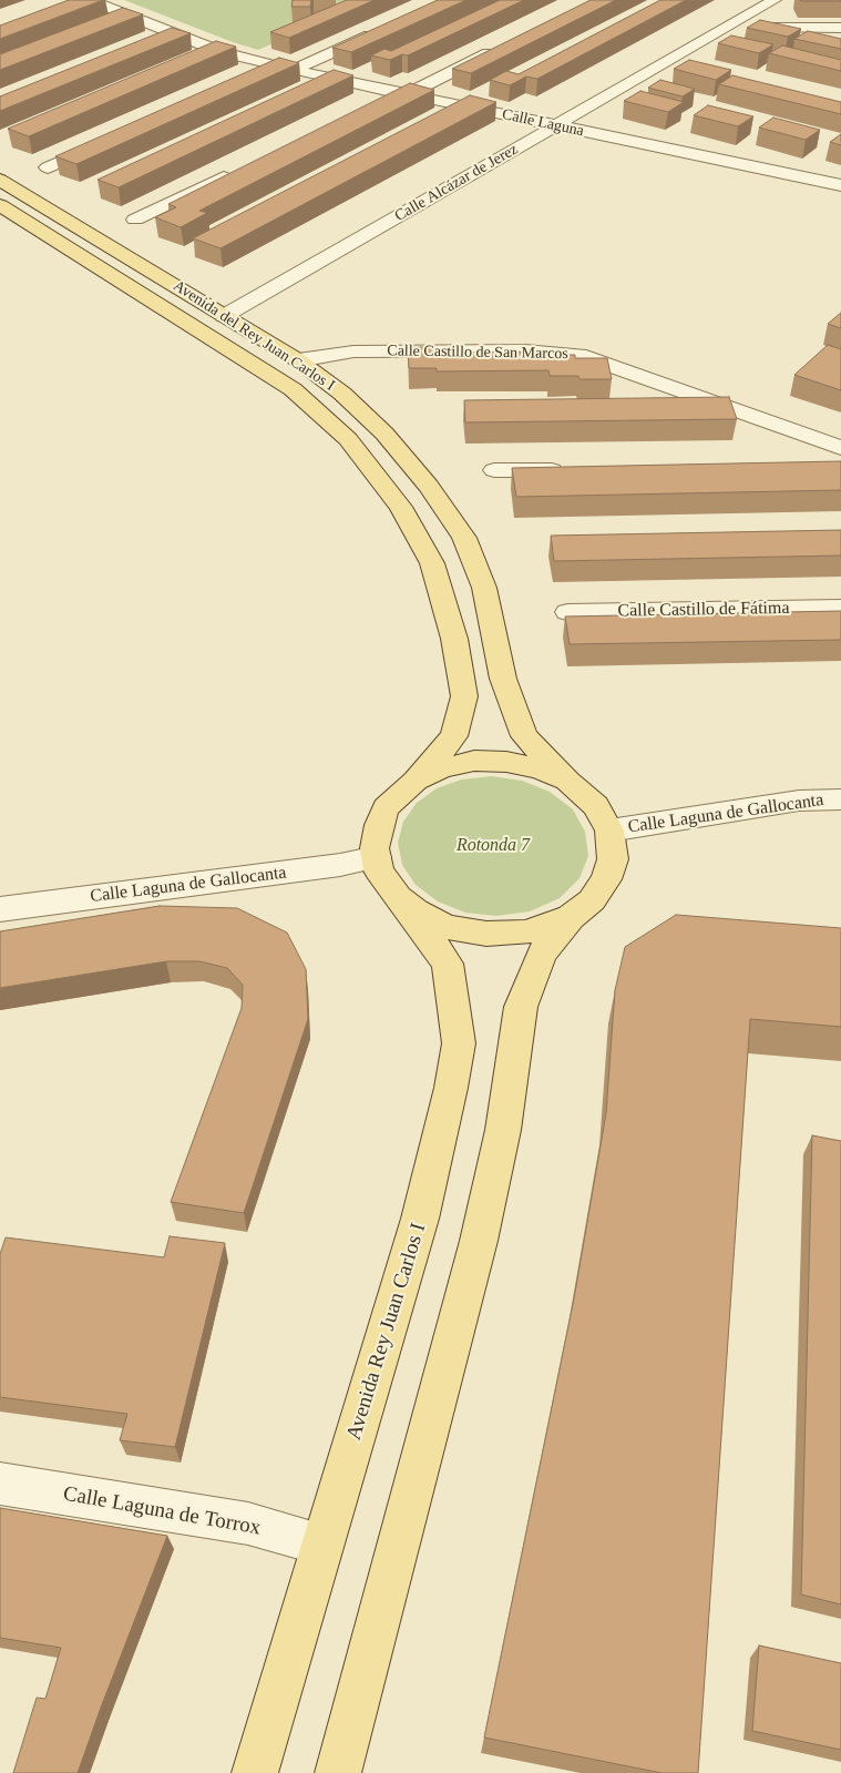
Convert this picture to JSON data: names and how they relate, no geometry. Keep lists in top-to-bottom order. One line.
{"streets":{"main road":["Avenida del Rey Juan Carlos I","Avenida Rey Juan Carlos I"],"street":["Calle Laguna","Calle Alcázar de Jerez","Calle Castillo de San Marcos","Calle Castillo de Fátima","Calle Laguna de Gallocanta","Calle Laguna de Torrox"]},"crossings":[["Calle Laguna","Calle Alcázar de Jerez"],["Calle Alcázar de Jerez","Avenida del Rey Juan Carlos I"],["Avenida del Rey Juan Carlos I","Calle Castillo de San Marcos"],["Avenida Rey Juan Carlos I","Calle Laguna de Torrox"]],"parks":["Rotonda 7"]}
